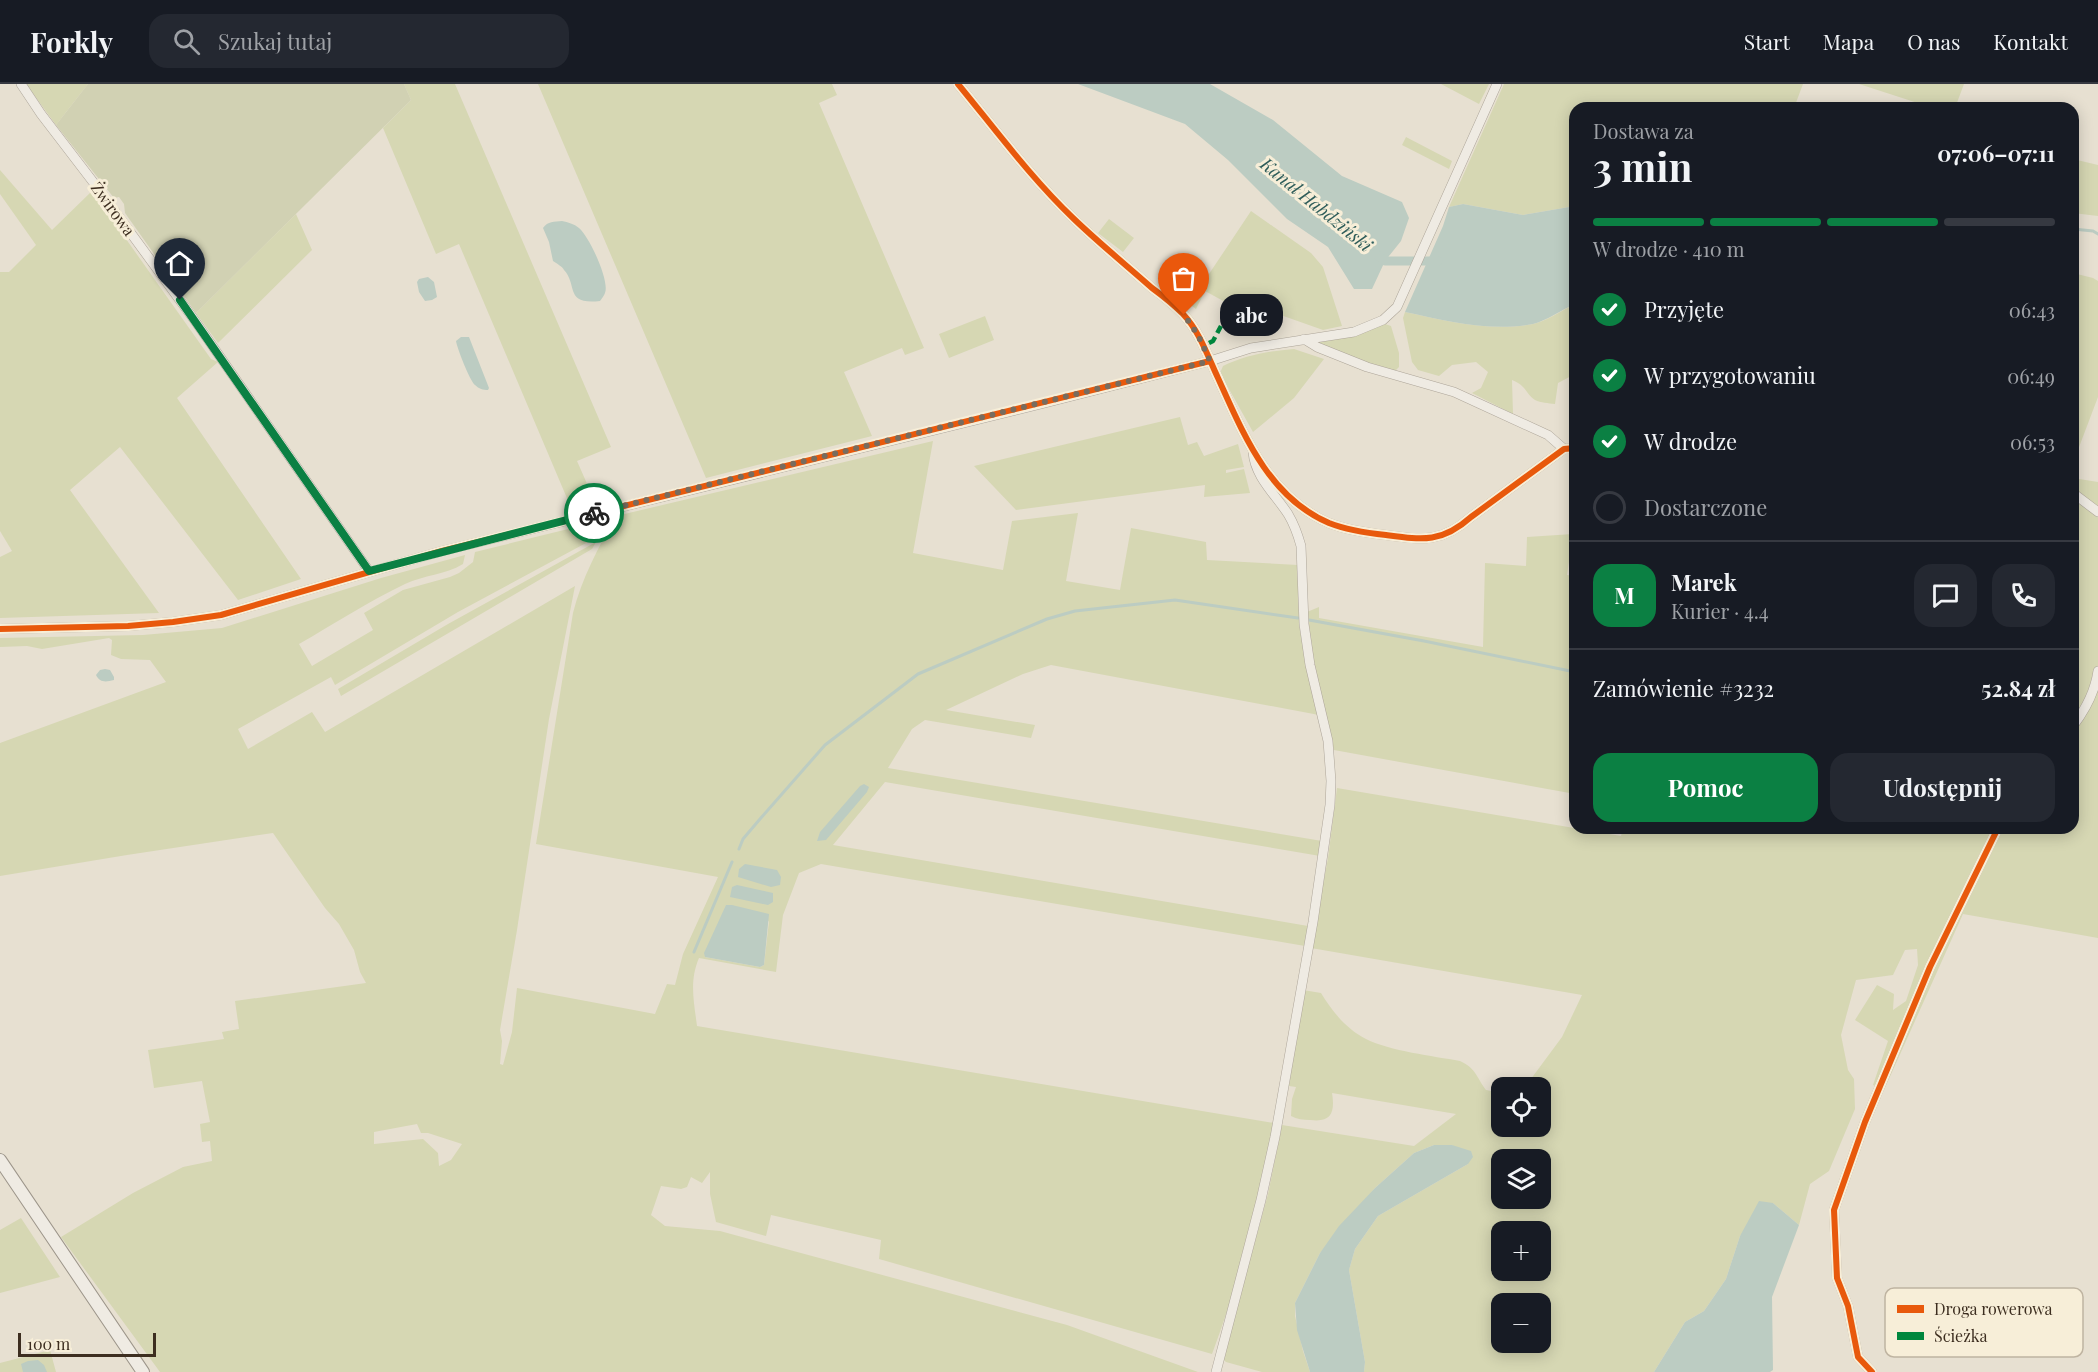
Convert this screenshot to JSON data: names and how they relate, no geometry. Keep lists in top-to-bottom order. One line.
{"streets":{"street":["Żwirowa"]},"water":["Kanał Habdziński"],"places":["abc"],"legend":["Droga rowerowa","Ścieżka"],"scale_bar":"100 m","page":{"header":"Forkly","search":"Szukaj tutaj","nav":["Start","Mapa","O nas","Kontakt"],"heading":["3 min","Dostawa za","07:06–07:11"],"panel":["Marek","Kurier · 4.4","Zamówienie #3232","52.84 zł"],"bar":"W drodze · 410 m","list":[["Przyjęte","06:43"],["W przygotowaniu","06:49"],["W drodze","06:53"],"Dostarczone"],"bubble":"abc","round":"M","buttons":["Pomoc","Udostępnij"],"map_buttons":["+","−"],"scale":"100 m"}}
